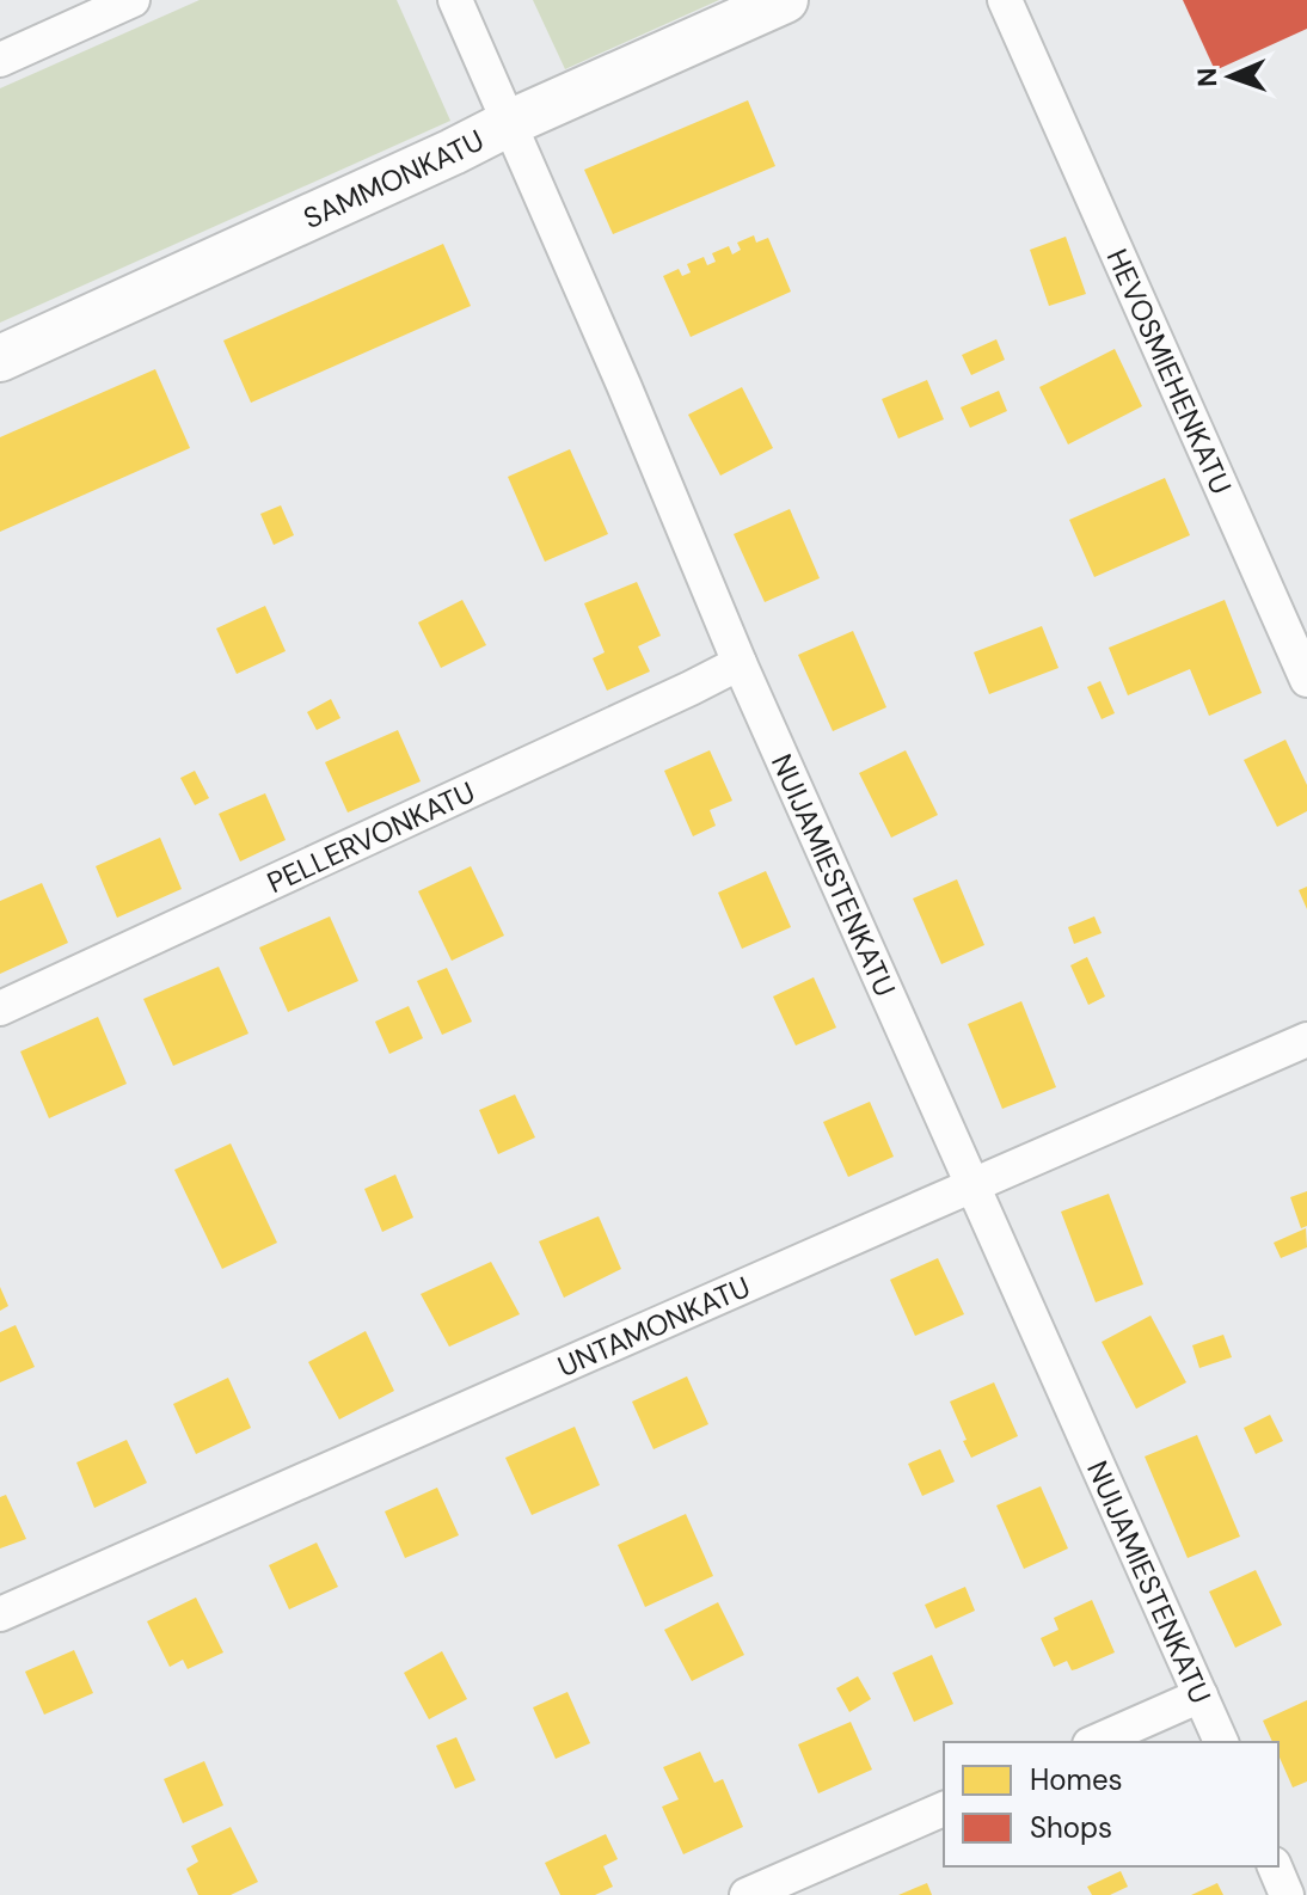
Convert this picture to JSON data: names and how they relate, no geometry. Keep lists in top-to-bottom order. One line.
{"streets":{"street":["SAMMONKATU","HEVOSMIEHENKATU","PELLERVONKATU","NUIJAMIESTENKATU","UNTAMONKATU"]},"crossings":[["SAMMONKATU","NUIJAMIESTENKATU"],["PELLERVONKATU","NUIJAMIESTENKATU"],["NUIJAMIESTENKATU","UNTAMONKATU"]],"legend":["Homes","Shops"],"north":"left"}
